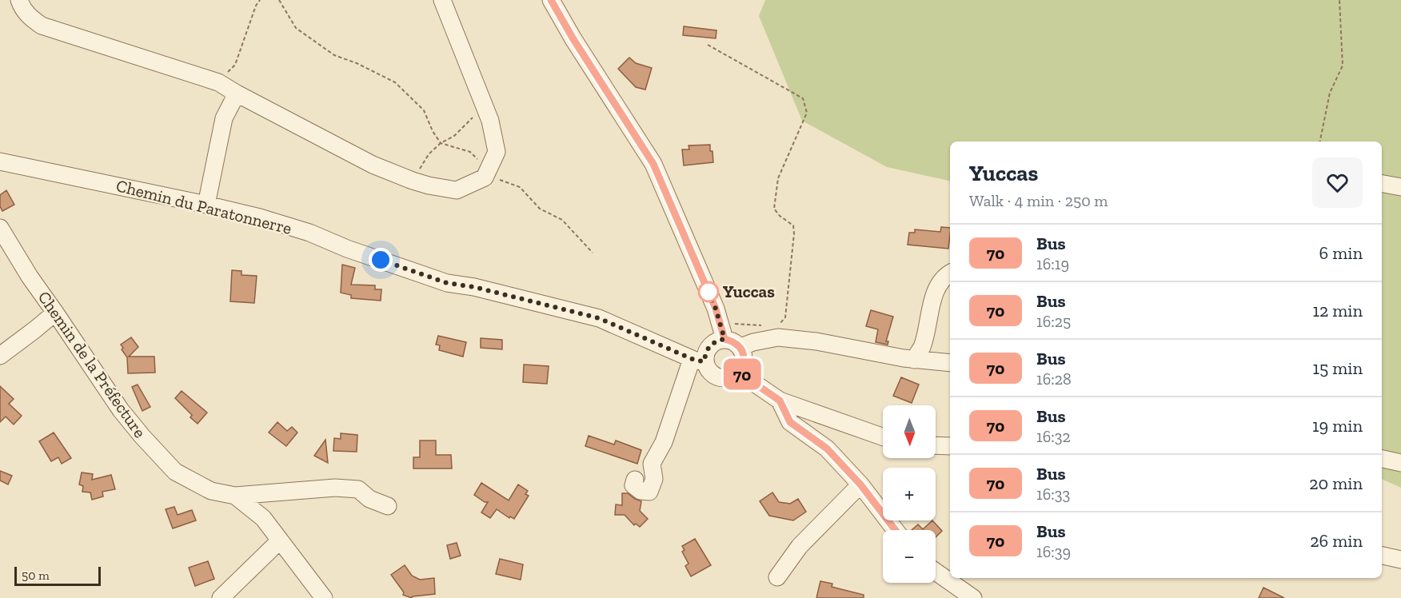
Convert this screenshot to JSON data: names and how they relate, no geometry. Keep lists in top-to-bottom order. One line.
{"streets":{"street":["Chemin du Paratonnerre","Chemin de la Préfecture"]},"places":["Yuccas"],"lines":["bus line 70"],"scale_bar":"50 m","north":"bottom","page":{"on_map":"70","heading":["Yuccas","Walk · 4 min · 250 m"],"list":[{"mark":"70","name":"Bus","note":"16:19","value":"6 min"},{"mark":"70","name":"Bus","note":"16:25","value":"12 min"},{"mark":"70","name":"Bus","note":"16:28","value":"15 min"},{"mark":"70","name":"Bus","note":"16:32","value":"19 min"},{"mark":"70","name":"Bus","note":"16:33","value":"20 min"},{"mark":"70","name":"Bus","note":"16:39","value":"26 min"}],"map_buttons":["+","−"],"scale":"50 m"}}
